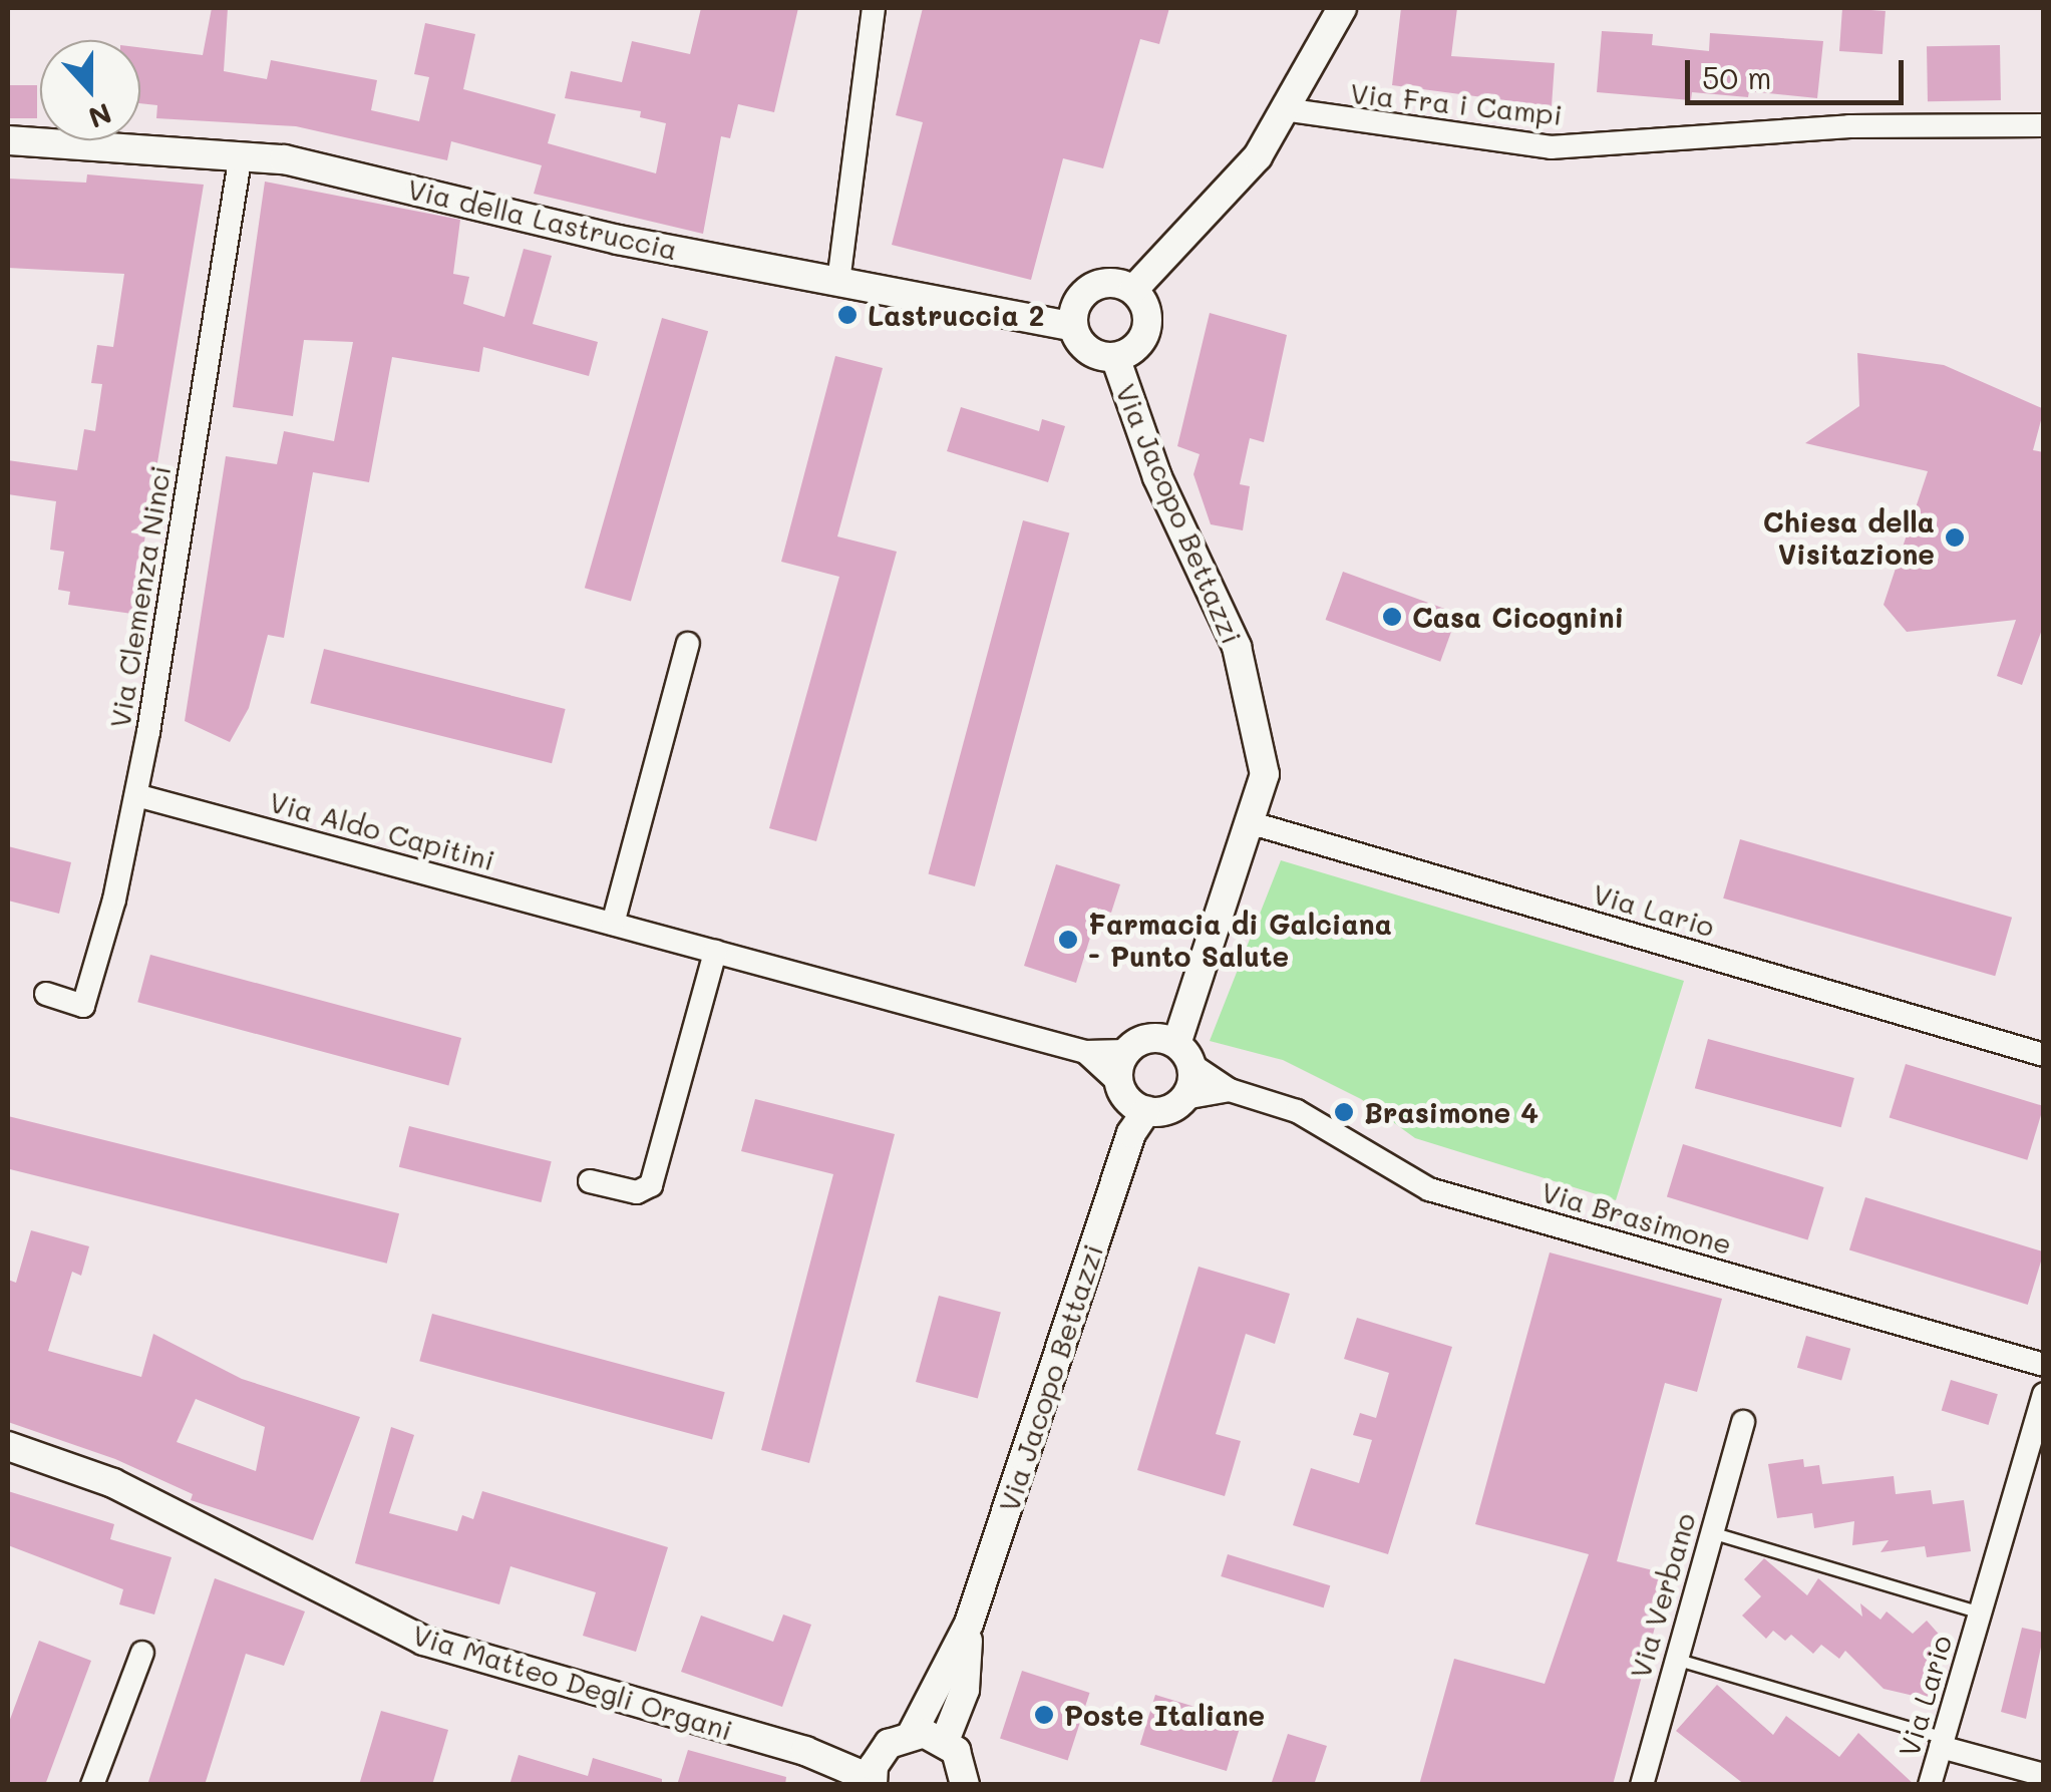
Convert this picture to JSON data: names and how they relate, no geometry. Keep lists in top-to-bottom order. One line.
{"streets":{"street":["Via Fra i Campi","Via della Lastruccia","Via Jacopo Bettazzi","Via Clemenza Ninci","Via Aldo Capitini","Via Lario","Via Brasimone","Via Verbano","Via Matteo Degli Organi"]},"crossings":[["Via della Lastruccia","Via Jacopo Bettazzi"],["Via della Lastruccia","Via Clemenza Ninci"],["Via Jacopo Bettazzi","Via Aldo Capitini"],["Via Jacopo Bettazzi","Via Lario"],["Via Jacopo Bettazzi","Via Brasimone"],["Via Clemenza Ninci","Via Aldo Capitini"]],"places":["Lastruccia 2","Chiesa della Visitazione","Casa Cicognini","Farmacia di Galciana - Punto Salute","Brasimone 4","Poste Italiane"],"scale_bar":"50 m","north":"bottom"}
